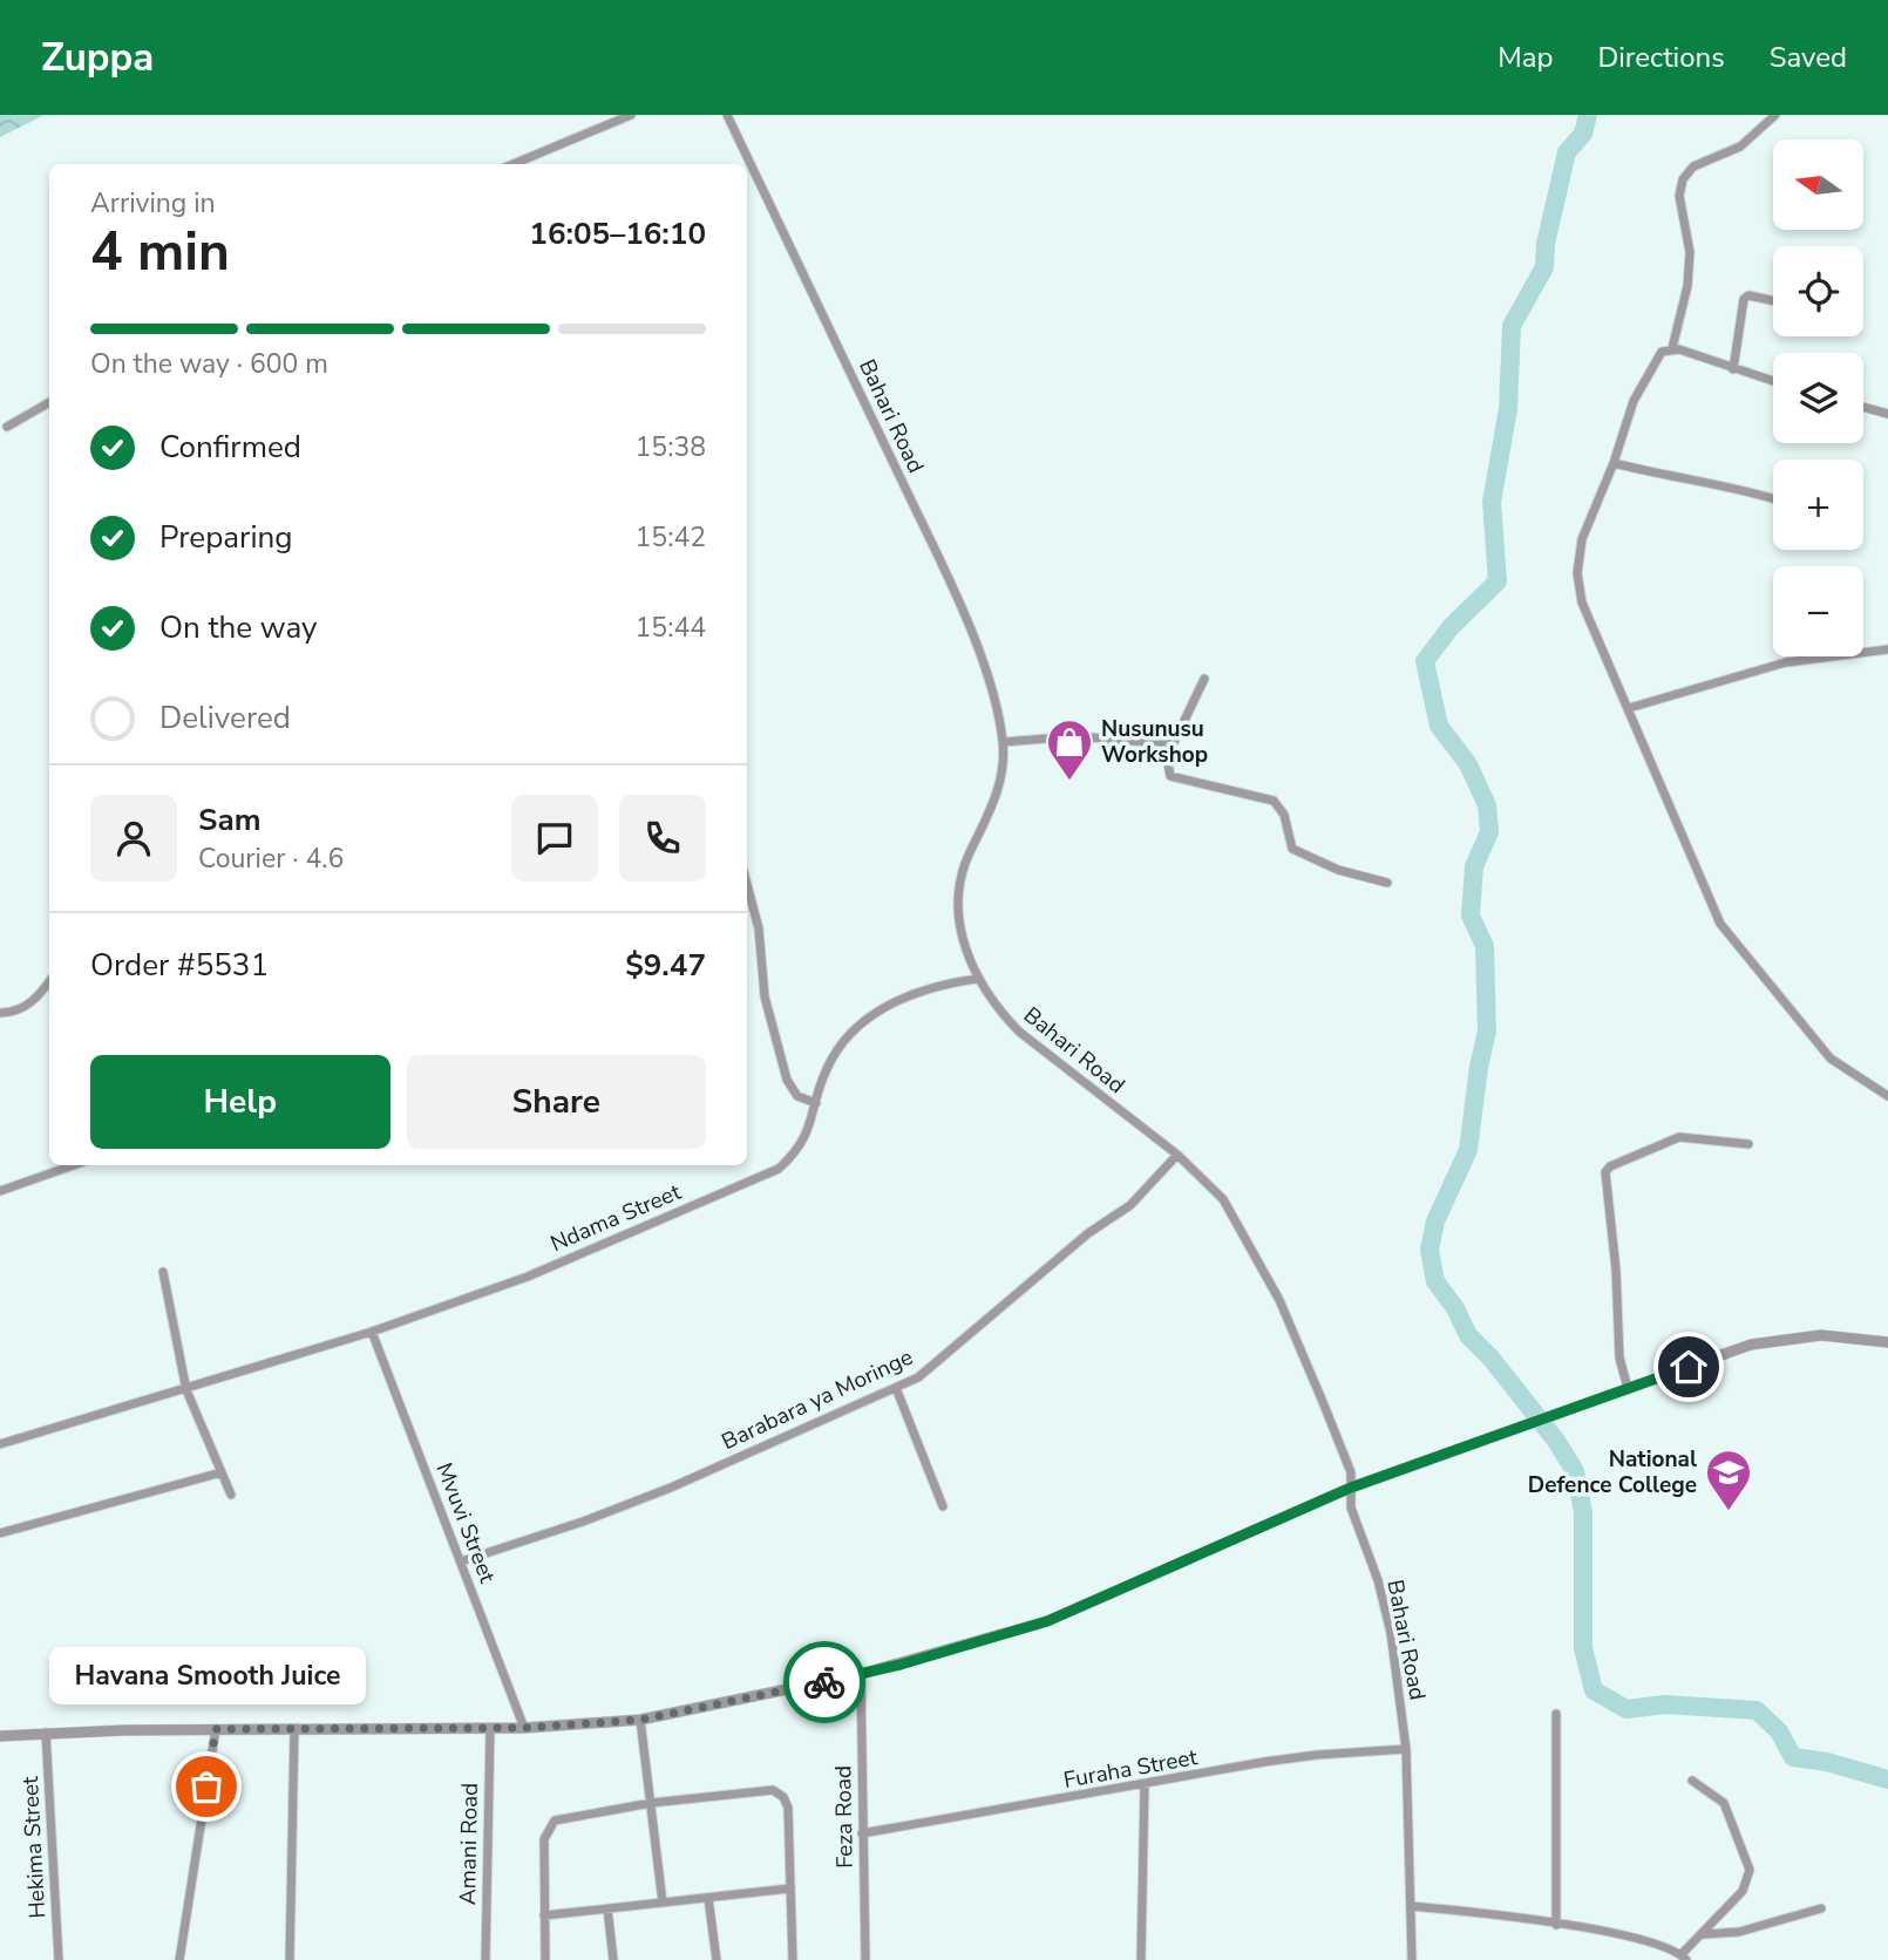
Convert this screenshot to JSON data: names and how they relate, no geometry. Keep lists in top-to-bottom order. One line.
{"streets":{"street":["Bahari Road","Ndama Street","Barabara ya Moringe","Mvuvi Street","Furaha Street","Feza Road","Amani Road","Hekima Street"]},"crossings":[["Bahari Road","Ndama Street"],["Bahari Road","Barabara ya Moringe"],["Bahari Road","Furaha Street"],["Ndama Street","Mvuvi Street"],["Barabara ya Moringe","Mvuvi Street"],["Furaha Street","Feza Road"]],"places":{"shop":["Nusunusu Workshop"],"school or university":["National Defence College"],"other":["Havana Smooth Juice"]},"north":"left","page":{"header":"Zuppa","nav":["Map","Directions","Saved"],"map_buttons":["+","−"],"heading":["4 min","Arriving in","16:05–16:10"],"panel":["Sam","Courier · 4.6","Order #5531","$9.47"],"bar":"On the way · 600 m","list":[["Confirmed","15:38"],["Preparing","15:42"],["On the way","15:44"],"Delivered"],"buttons":["Help","Share"],"bubble":"Havana Smooth Juice"}}
